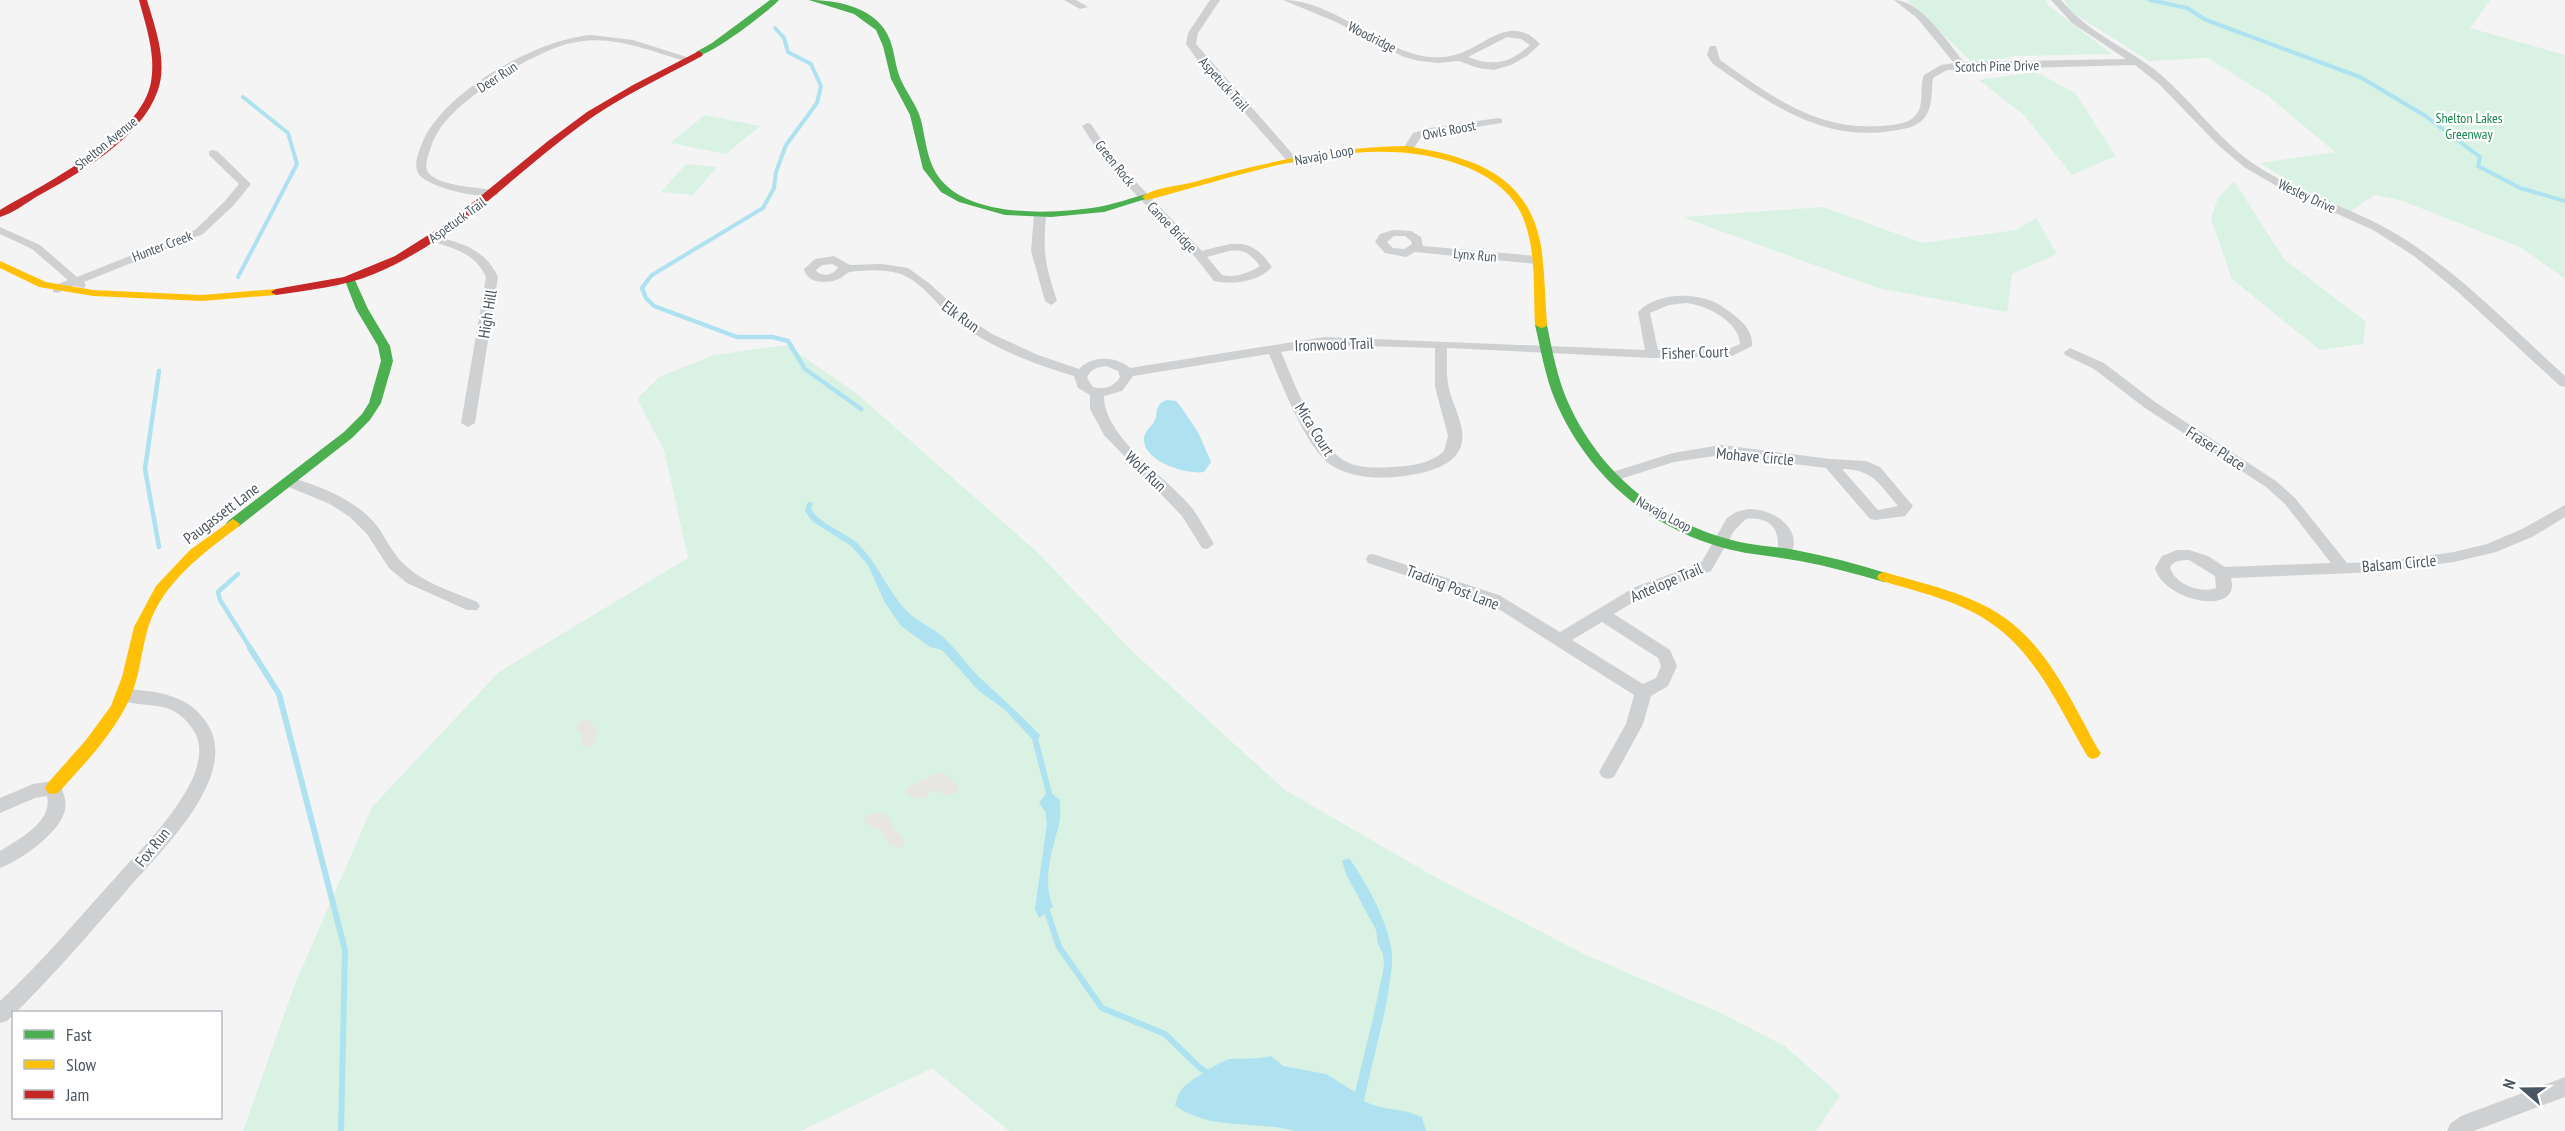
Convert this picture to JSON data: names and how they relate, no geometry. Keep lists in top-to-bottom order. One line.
{"streets":{"street":["Woodridge","Scotch Pine Drive","Deer Run","Aspetuck Trail","Owls Roost","Shelton Avenue","Navajo Loop","Green Rock","Wesley Drive","Canoe Bridge","Hunter Creek","Lynx Run","High Hill","Elk Run","Ironwood Trail","Fisher Court","Mica Court","Fraser Place","Mohave Circle","Wolf Run","Paugassett Lane","Balsam Circle","Antelope Trail","Trading Post Lane","Fox Run"]},"crossings":[["Scotch Pine Drive","Wesley Drive"],["Deer Run","Aspetuck Trail"],["Aspetuck Trail","Navajo Loop"],["Aspetuck Trail","Hunter Creek"],["Aspetuck Trail","High Hill"],["Aspetuck Trail","Paugassett Lane"],["Owls Roost","Navajo Loop"],["Navajo Loop","Green Rock"],["Navajo Loop","Canoe Bridge"],["Navajo Loop","Lynx Run"],["Navajo Loop","Ironwood Trail"],["Navajo Loop","Fisher Court"],["Navajo Loop","Mohave Circle"],["Navajo Loop","Antelope Trail"],["Green Rock","Canoe Bridge"],["Elk Run","Ironwood Trail"],["Elk Run","Wolf Run"],["Ironwood Trail","Fisher Court"],["Ironwood Trail","Mica Court"],["Ironwood Trail","Wolf Run"],["Fraser Place","Balsam Circle"],["Paugassett Lane","Fox Run"],["Antelope Trail","Trading Post Lane"]],"parks":["Shelton Lakes Greenway"],"legend":["Fast","Slow","Jam"],"north":"left"}
